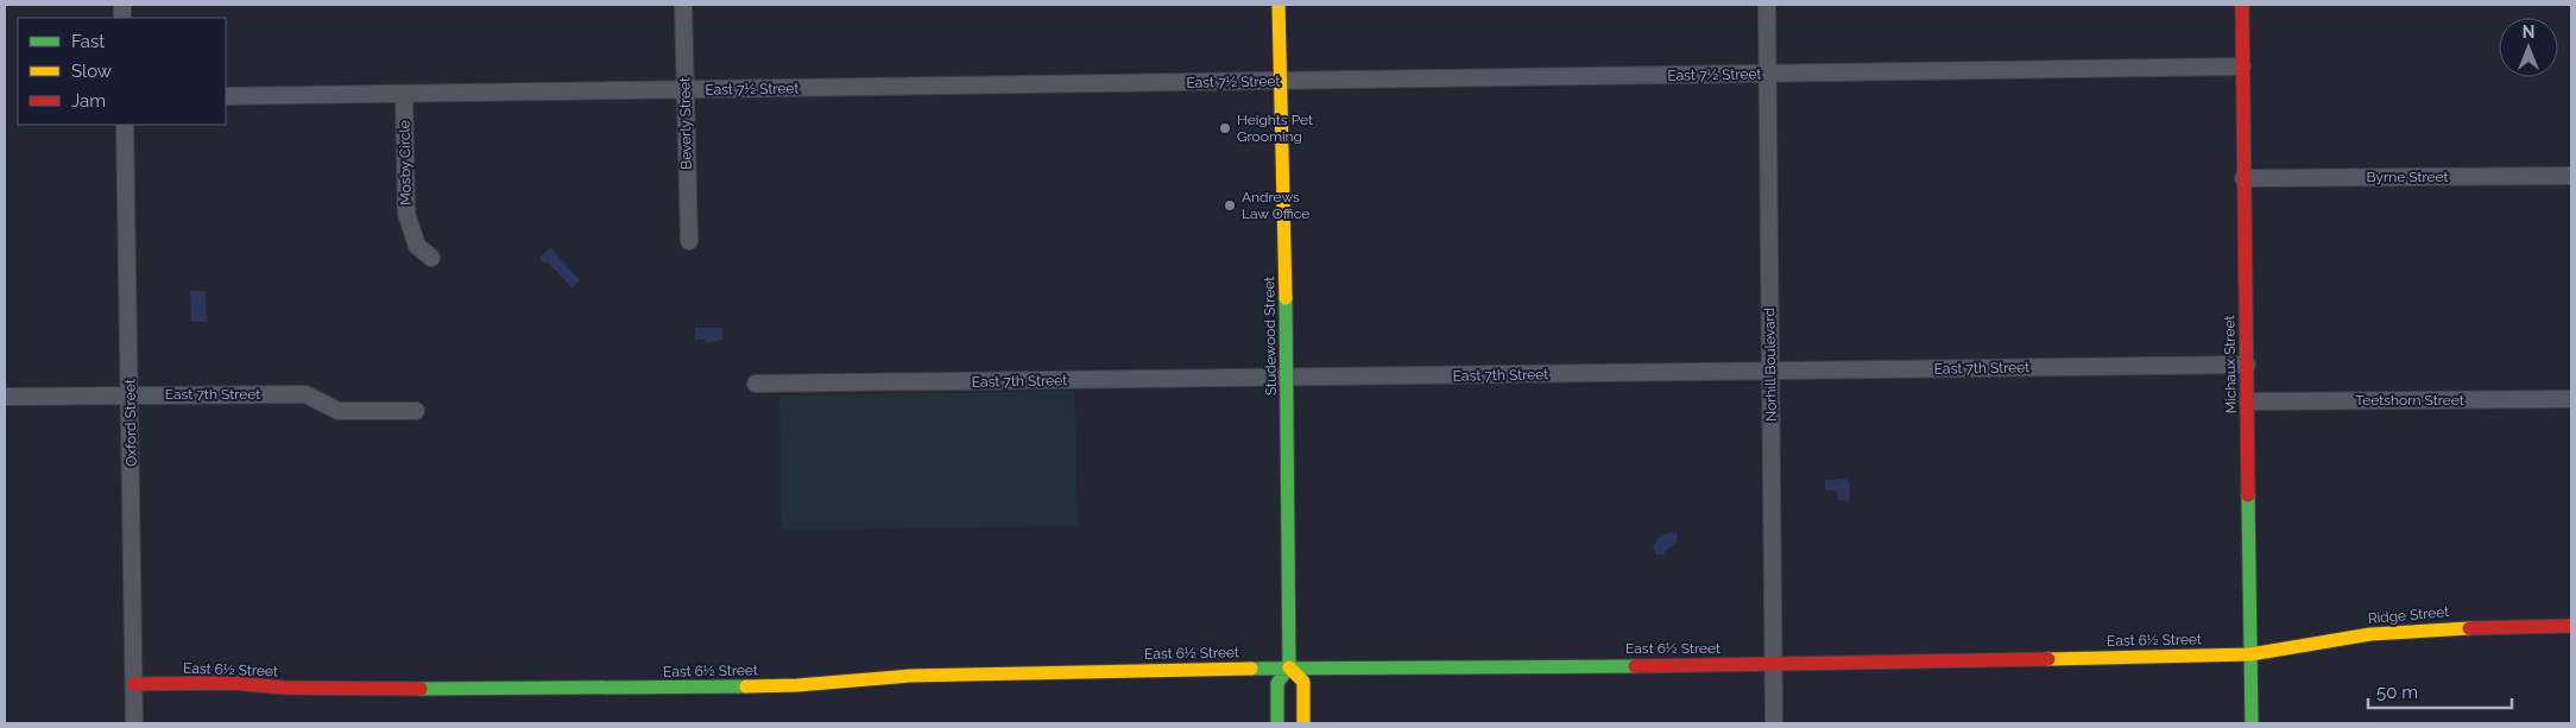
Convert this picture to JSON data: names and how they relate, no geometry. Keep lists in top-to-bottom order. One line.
{"streets":{"street":["East 7½ Street","Beverly Street","Mosby Circle","Byrne Street","Studewood Street","Norhill Boulevard","Michaux Street","East 7th Street","Teetshorn Street","Oxford Street","Ridge Street","East 6½ Street"]},"crossings":[["East 7½ Street","Beverly Street"],["East 7½ Street","Mosby Circle"],["East 7½ Street","Studewood Street"],["East 7½ Street","Norhill Boulevard"],["East 7½ Street","Michaux Street"],["Byrne Street","Michaux Street"],["Studewood Street","East 7th Street"],["Studewood Street","East 6½ Street"],["Norhill Boulevard","East 7th Street"],["Norhill Boulevard","East 6½ Street"],["Michaux Street","East 7th Street"],["Michaux Street","Teetshorn Street"],["Michaux Street","Ridge Street"],["Michaux Street","East 6½ Street"],["East 7th Street","Oxford Street"],["Oxford Street","East 6½ Street"],["Ridge Street","East 6½ Street"]],"places":["Heights Pet Grooming","Andrews Law Office"],"legend":["Fast","Slow","Jam"],"scale_bar":"50 m","north":"top"}
